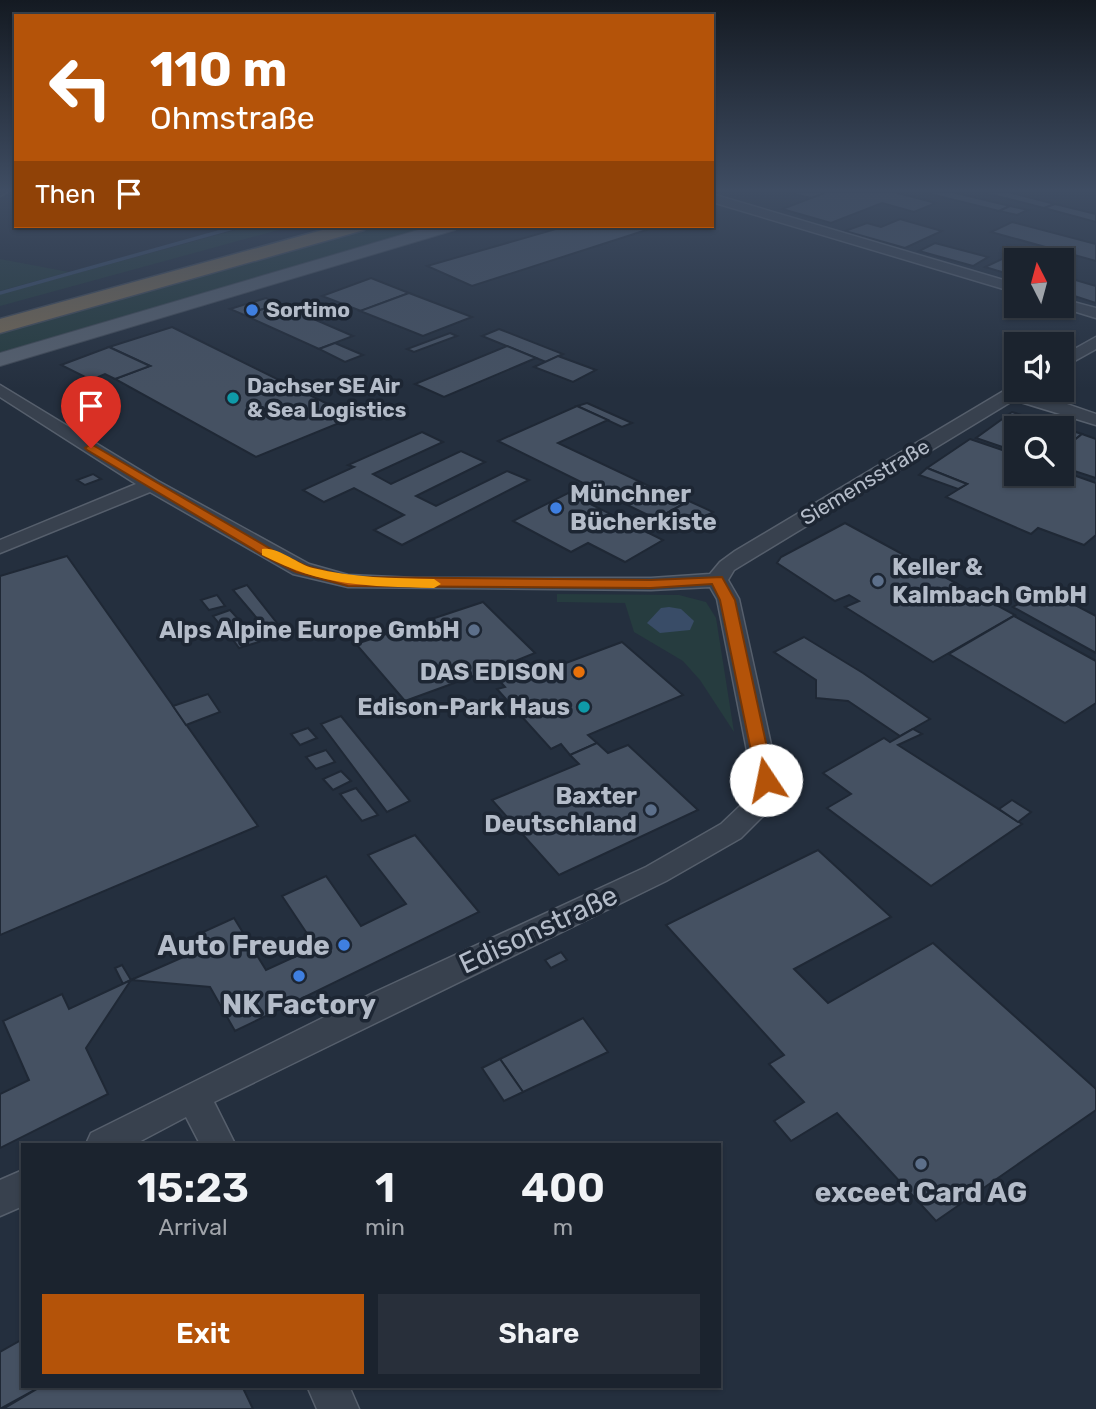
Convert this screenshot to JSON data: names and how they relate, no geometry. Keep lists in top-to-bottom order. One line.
{"streets":{"street":["Siemensstraße","Edisonstraße"]},"crossings":[["Siemensstraße","Edisonstraße"]],"places":["Sortimo","Dachser SE Air & Sea Logistics","Münchner Bücherkiste","Keller & Kalmbach GmbH","Alps Alpine Europe GmbH","DAS EDISON","Edison-Park Haus","Baxter Deutschland","Auto Freude","NK Factory","exceet Card AG"],"north":"top","page":{"turn":["110 m","Ohmstraße"],"then":"Then","eta":["15:23","Arrival","1","min","400","m"],"buttons":["Exit","Share"]}}
